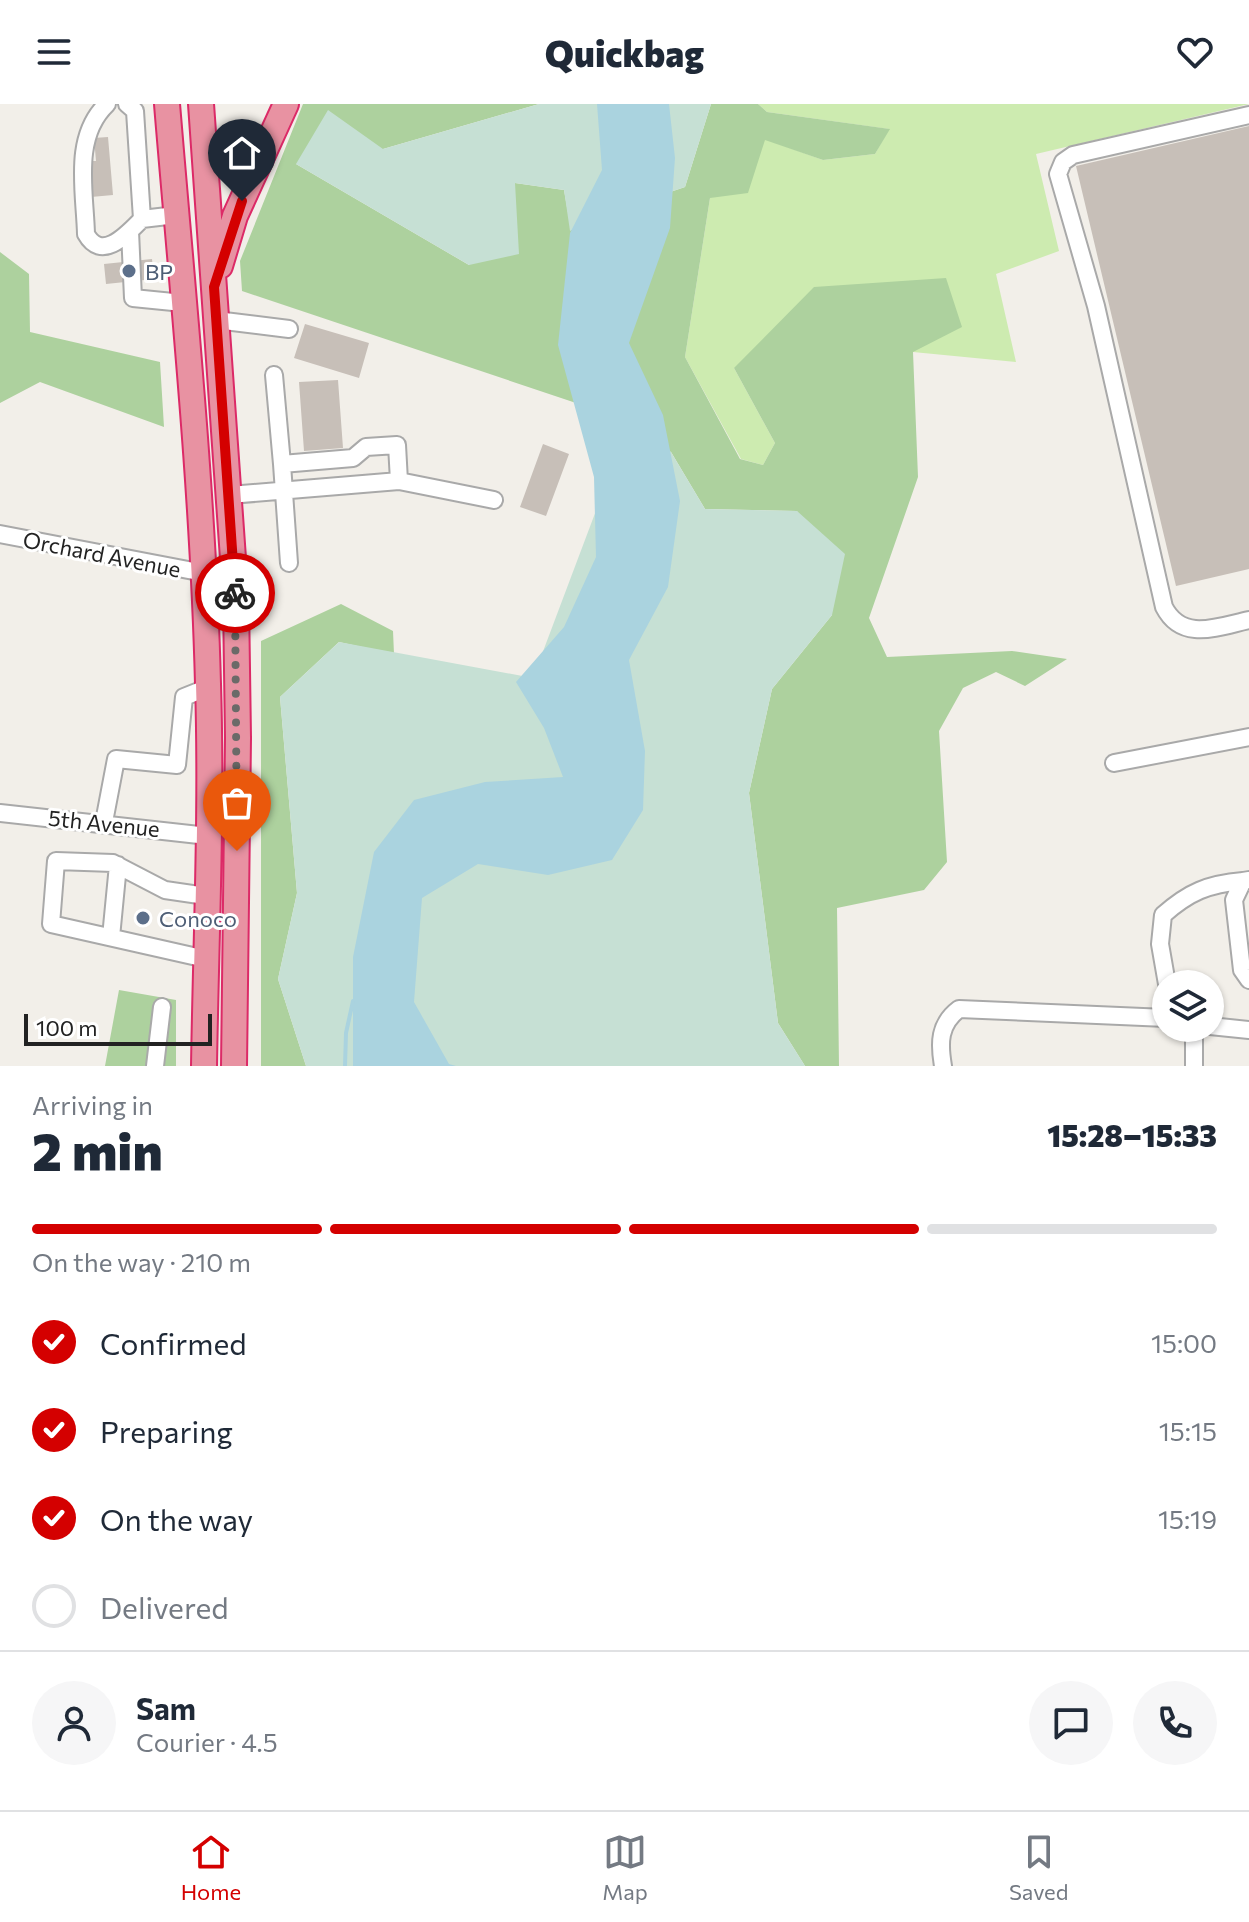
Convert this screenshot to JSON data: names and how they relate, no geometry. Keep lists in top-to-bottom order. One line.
{"streets":{"street":["Orchard Avenue","5th Avenue"]},"places":["BP","Conoco"],"scale_bar":"100 m","page":{"header":"Quickbag","scale":"100 m","heading":["2 min","Arriving in","15:28–15:33"],"panel":["Sam","Courier · 4.5"],"bar":"On the way · 210 m","list":[["Confirmed","15:00"],["Preparing","15:15"],["On the way","15:19"],"Delivered"],"tabs":["Home","Map","Saved"]}}
